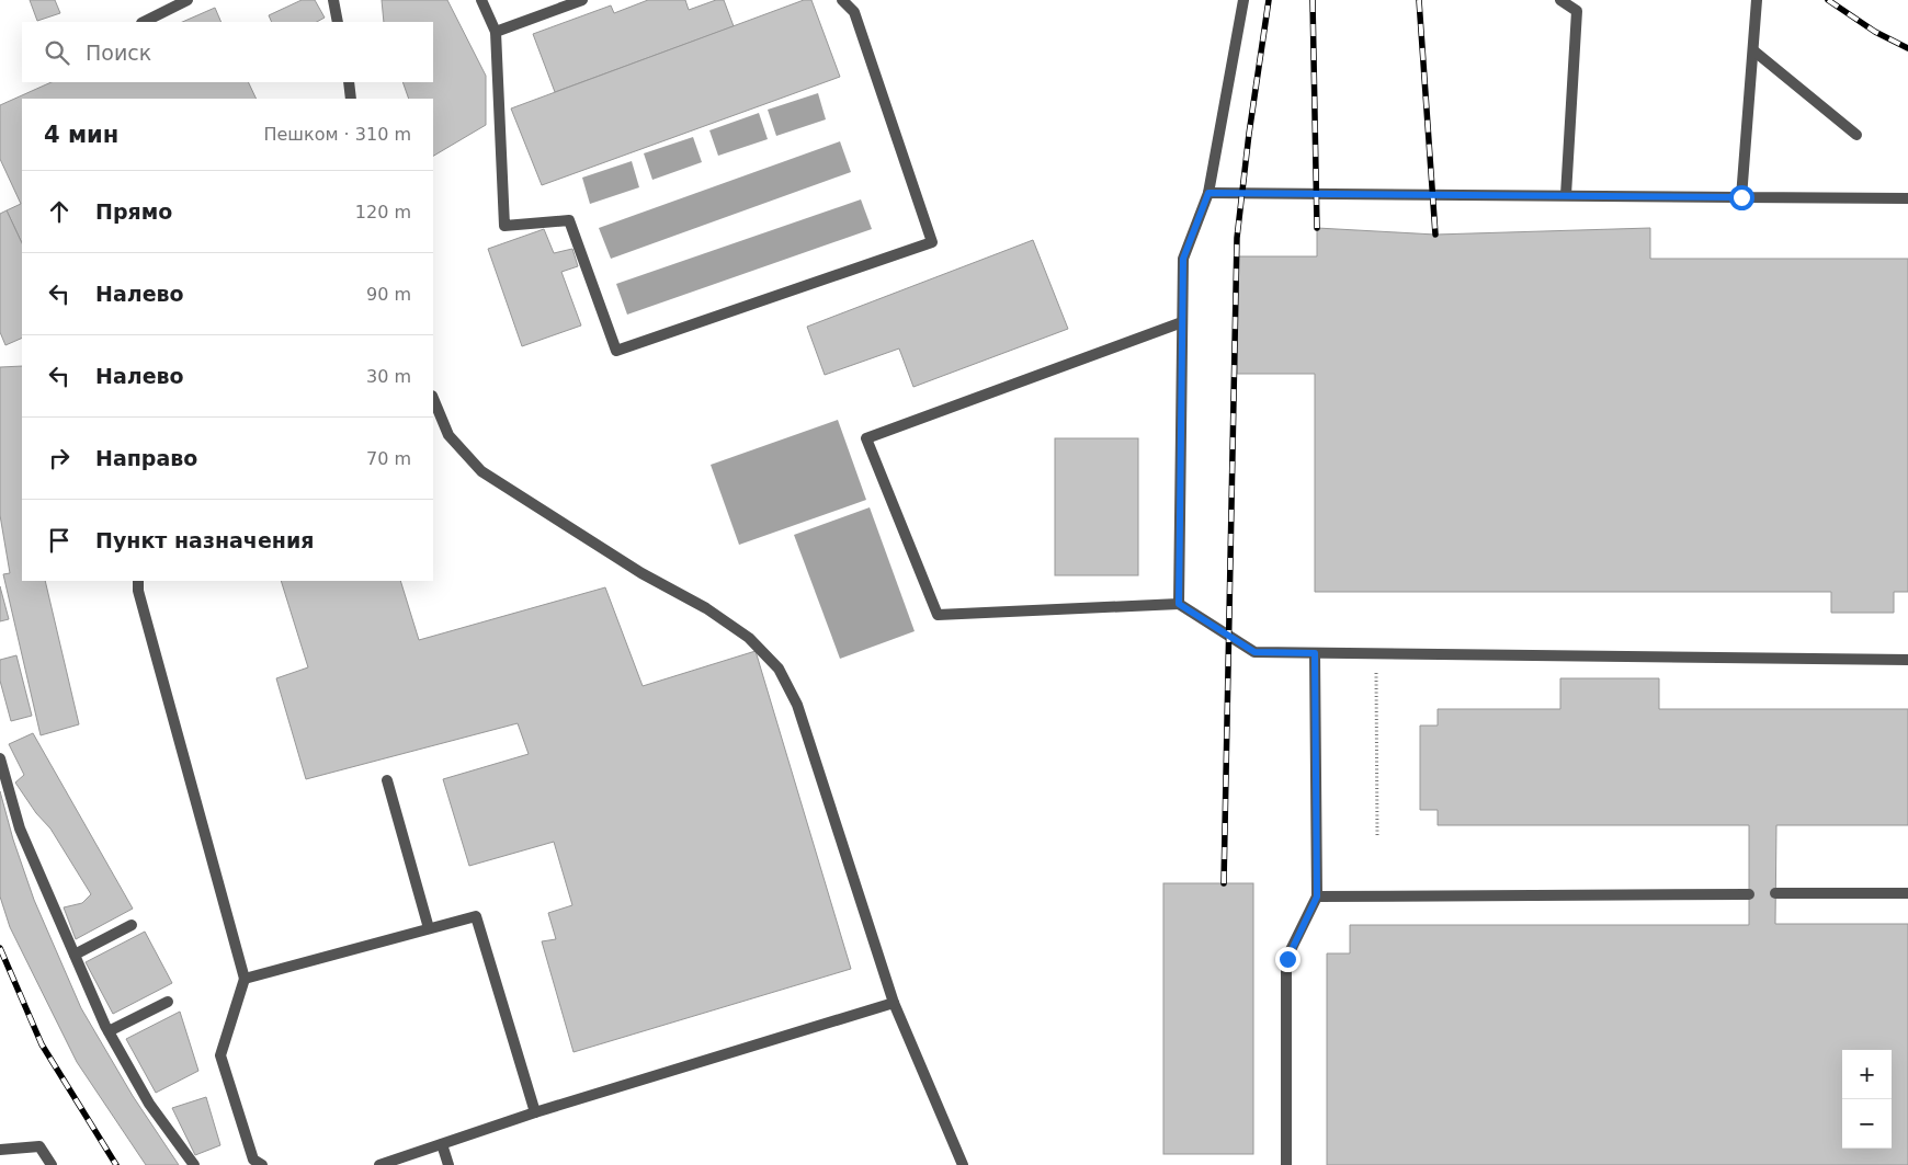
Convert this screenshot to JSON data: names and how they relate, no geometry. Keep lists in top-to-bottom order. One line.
{"page":{"search":"Поиск","heading":["4 мин","Пешком · 310 m"],"list":[["Прямо","120 m"],["Налево","90 m"],["Налево","30 m"],["Направо","70 m"],"Пункт назначения"],"map_buttons":["+","−"]}}
